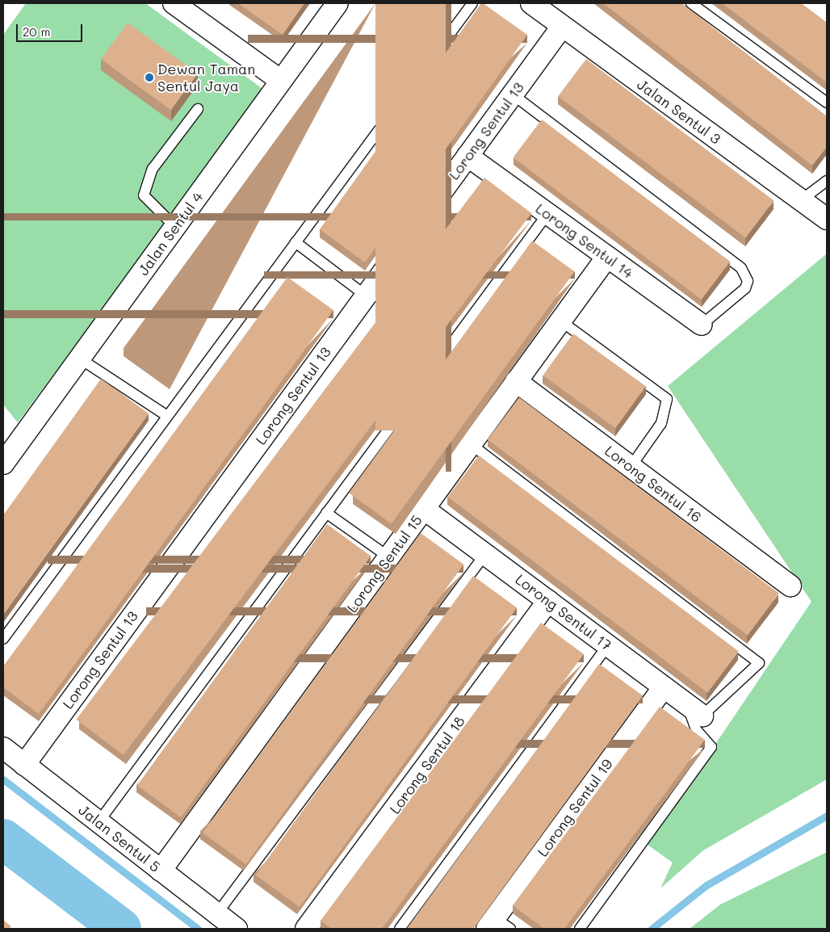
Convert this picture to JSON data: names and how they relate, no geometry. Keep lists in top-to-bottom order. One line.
{"streets":{"street":["Jalan Sentul 3","Lorong Sentul 13","Jalan Sentul 4","Lorong Sentul 14","Lorong Sentul 16","Lorong Sentul 15","Lorong Sentul 17","Lorong Sentul 18","Lorong Sentul 19","Jalan Sentul 5"]},"crossings":[["Jalan Sentul 3","Lorong Sentul 13"],["Lorong Sentul 13","Lorong Sentul 14"],["Lorong Sentul 13","Jalan Sentul 5"],["Lorong Sentul 14","Lorong Sentul 15"],["Lorong Sentul 16","Lorong Sentul 15"],["Lorong Sentul 15","Lorong Sentul 17"],["Lorong Sentul 15","Jalan Sentul 5"],["Lorong Sentul 17","Lorong Sentul 18"],["Lorong Sentul 17","Lorong Sentul 19"]],"places":["Dewan Taman Sentul Jaya"],"scale_bar":"20 m"}
